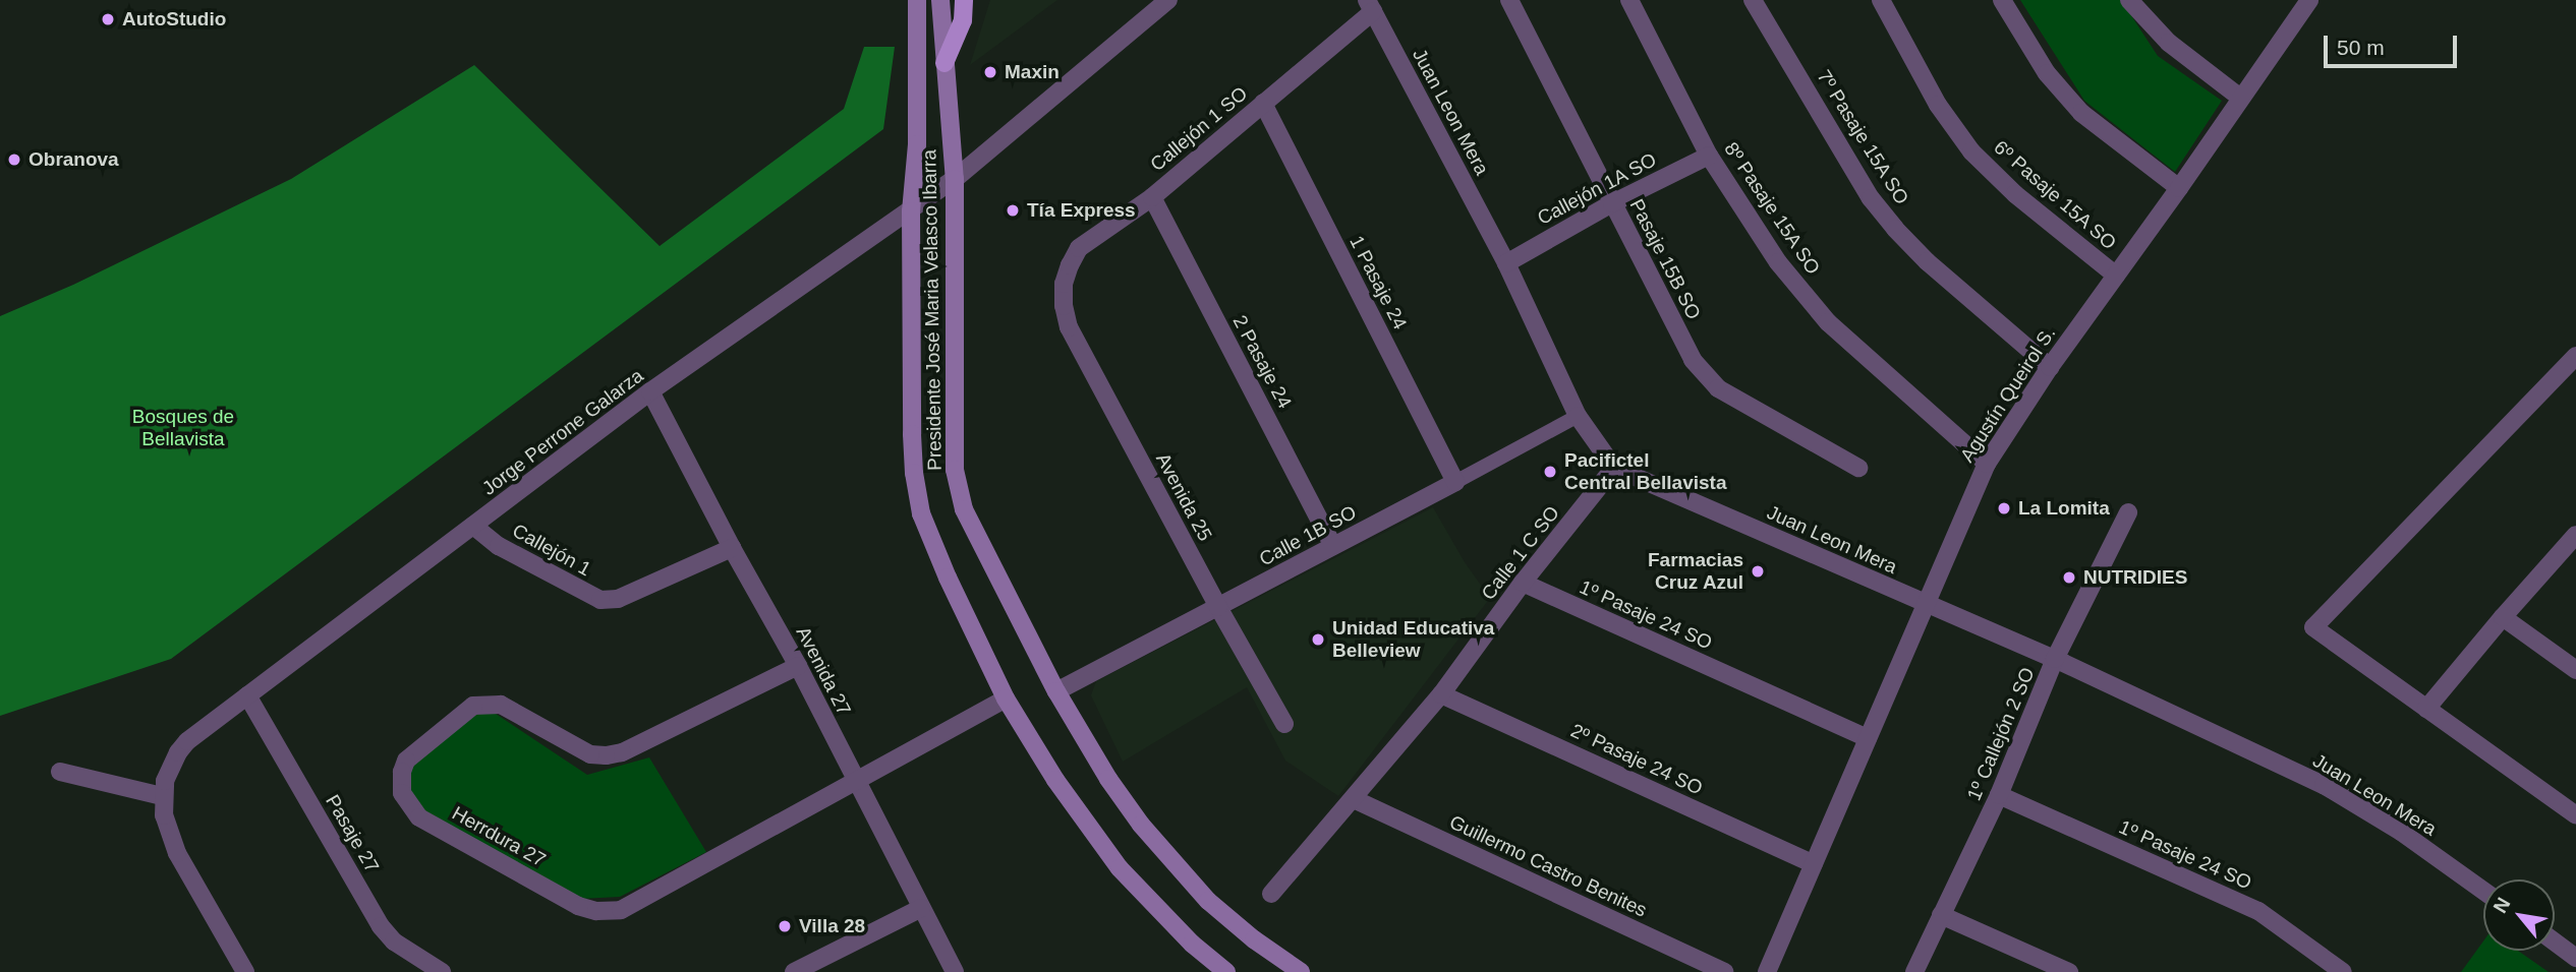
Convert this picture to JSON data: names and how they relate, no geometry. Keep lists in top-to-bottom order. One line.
{"streets":{"main road":["Presidente José Maria Velasco Ibarra"],"street":["Juan Leon Mera","Callejón 1 SO","7º Pasaje 15A SO","Callejón 1A SO","6º Pasaje 15A SO","8º Pasaje 15A SO","Pasaje 15B SO","1 Pasaje 24","2 Pasaje 24","Agustín Queirol S.","Jorge Perrone Galarza","Avenida 25","Calle 1B SO","Callejón 1","Calle 1 C SO","1º Pasaje 24 SO","Avenida 27","1º Callejón 2 SO","2º Pasaje 24 SO","Pasaje 27","Herrdura 27","Guillermo Castro Benites"]},"crossings":[["Juan Leon Mera","Callejón 1 SO"],["Juan Leon Mera","Callejón 1A SO"],["Juan Leon Mera","Agustín Queirol S."],["Juan Leon Mera","Calle 1B SO"],["Juan Leon Mera","Calle 1 C SO"],["Juan Leon Mera","1º Callejón 2 SO"],["Callejón 1 SO","1 Pasaje 24"],["Callejón 1 SO","2 Pasaje 24"],["Callejón 1 SO","Avenida 25"],["7º Pasaje 15A SO","Agustín Queirol S."],["Callejón 1A SO","8º Pasaje 15A SO"],["Callejón 1A SO","Pasaje 15B SO"],["6º Pasaje 15A SO","Agustín Queirol S."],["8º Pasaje 15A SO","Agustín Queirol S."],["1 Pasaje 24","Calle 1B SO"],["Presidente José Maria Velasco Ibarra","Jorge Perrone Galarza"],["Presidente José Maria Velasco Ibarra","Calle 1B SO"],["Presidente José Maria Velasco Ibarra","Herrdura 27"],["2 Pasaje 24","Calle 1B SO"],["Agustín Queirol S.","1º Pasaje 24 SO"],["Agustín Queirol S.","2º Pasaje 24 SO"],["Jorge Perrone Galarza","Callejón 1"],["Jorge Perrone Galarza","Avenida 27"],["Jorge Perrone Galarza","Pasaje 27"],["Avenida 25","Calle 1B SO"],["Callejón 1","Avenida 27"],["Calle 1 C SO","1º Pasaje 24 SO"],["Calle 1 C SO","2º Pasaje 24 SO"],["Calle 1 C SO","Guillermo Castro Benites"],["1º Pasaje 24 SO","1º Callejón 2 SO"],["Avenida 27","Herrdura 27"]],"parks":["Bosques de Bellavista"],"places":["AutoStudio","Maxin","Obranova","Tía Express","Pacifictel Central Bellavista","La Lomita","Farmacias Cruz Azul","NUTRIDIES","Unidad Educativa Belleview","Villa 28"],"scale_bar":"50 m","north":"top left"}
